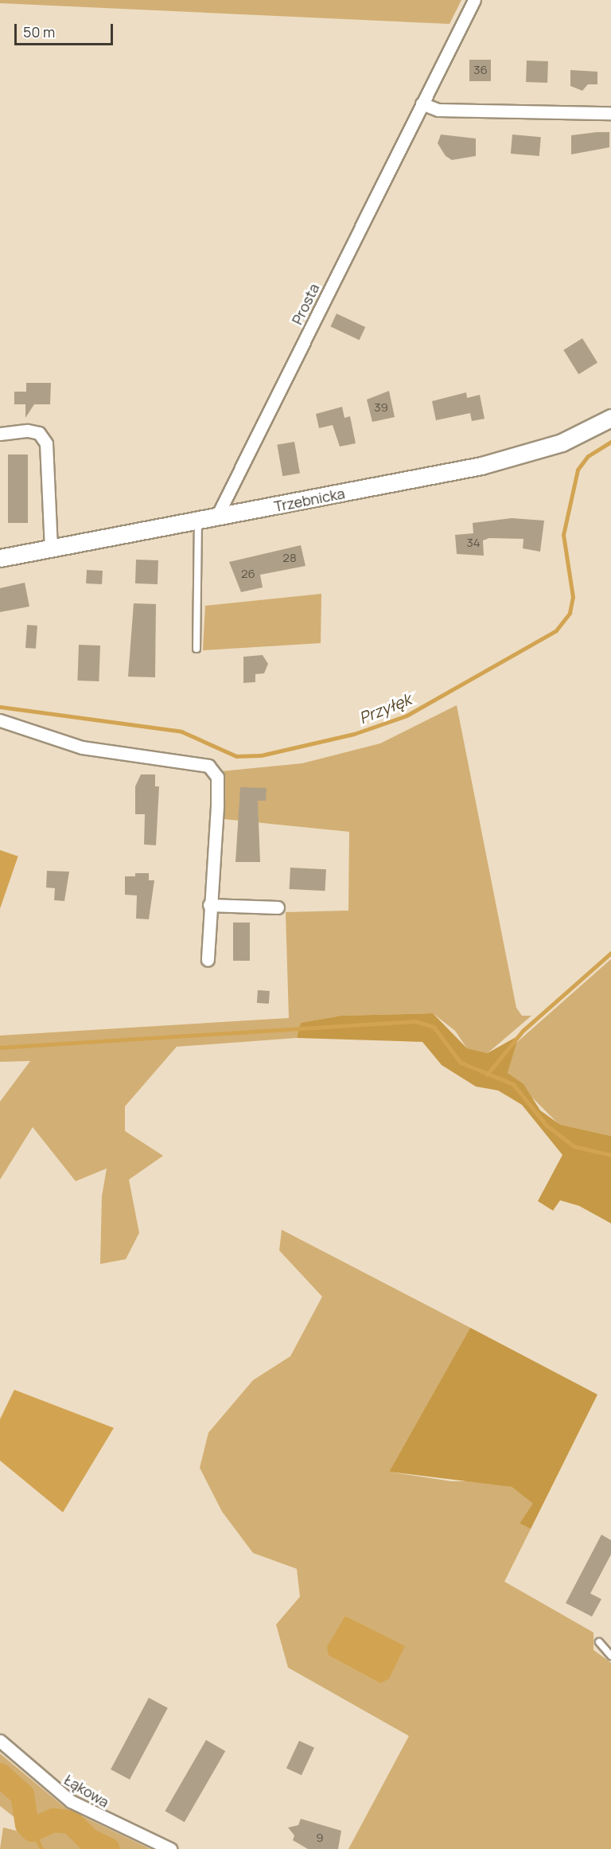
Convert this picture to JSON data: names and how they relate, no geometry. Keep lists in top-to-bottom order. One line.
{"streets":{"street":["Prosta","Trzebnicka","Łąkowa"]},"crossings":[["Prosta","Trzebnicka"]],"water":["Przyłęk"],"house_numbers":["36","39","34","28","26","9"],"scale_bar":"50 m"}
